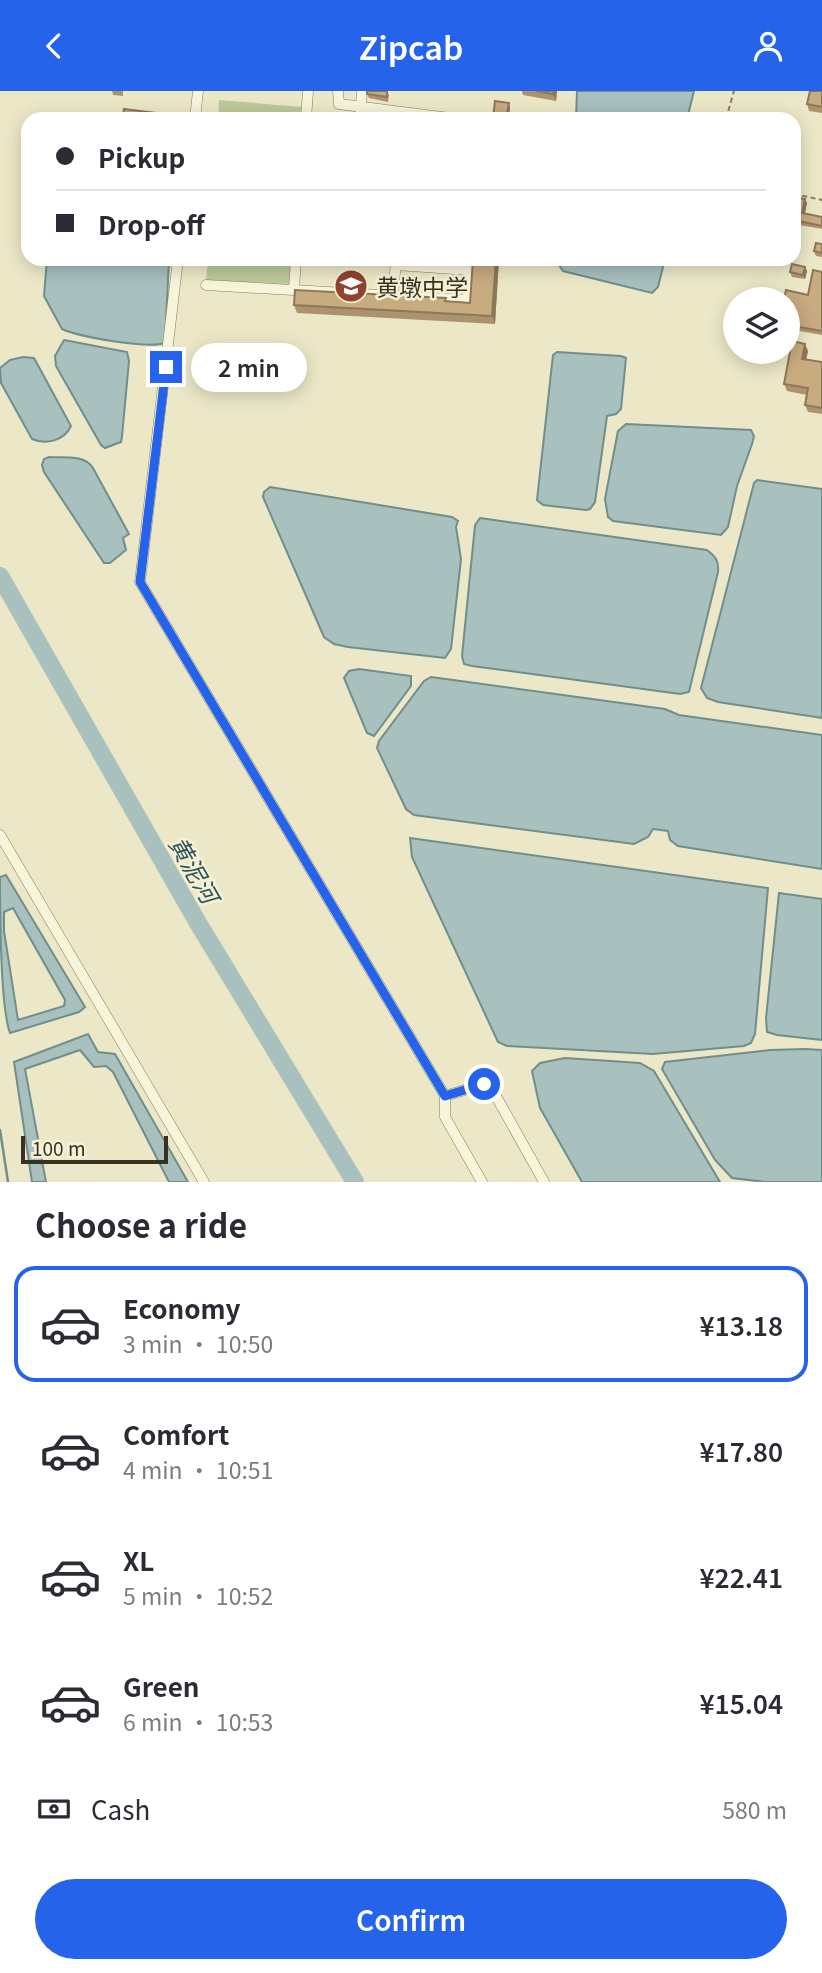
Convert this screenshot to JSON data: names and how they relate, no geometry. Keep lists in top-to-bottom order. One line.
{"water":["黄泥河"],"places":{"school or university":["黄墩中学"]},"scale_bar":"100 m","page":{"header":"Zipcab","banner":["Pickup","Drop-off"],"bubble":"2 min","scale":"100 m","heading":"Choose a ride","list":[{"name":"Economy","note":"3 min · 10:50","value":"¥13.18"},{"name":"Comfort","note":"4 min · 10:51","value":"¥17.80"},{"name":"XL","note":"5 min · 10:52","value":"¥22.41"},{"name":"Green","note":"6 min · 10:53","value":"¥15.04"}],"pay":["Cash","580 m"],"buttons":"Confirm"}}
